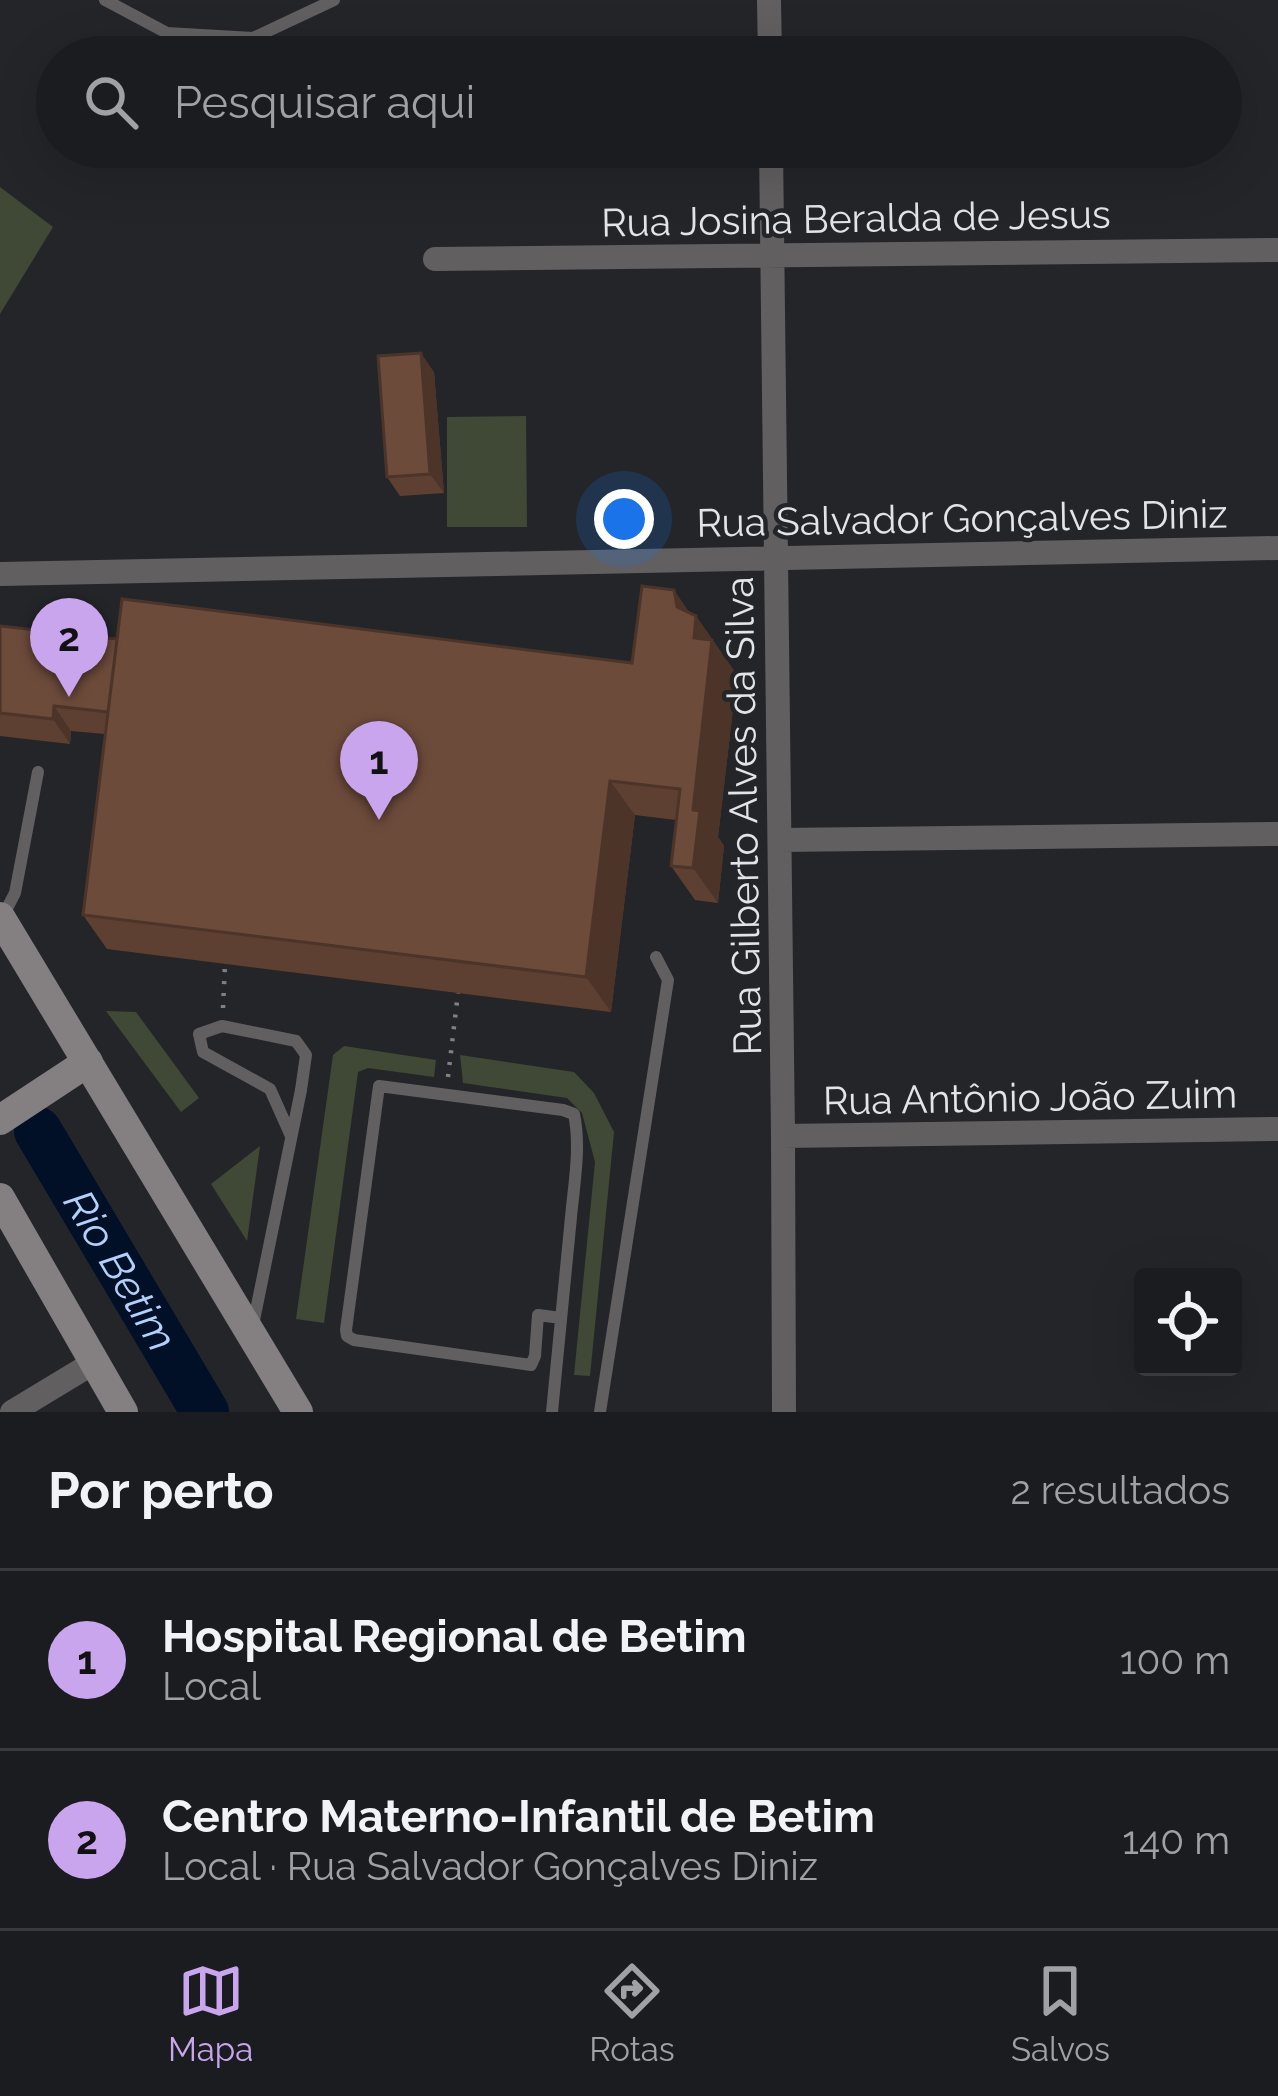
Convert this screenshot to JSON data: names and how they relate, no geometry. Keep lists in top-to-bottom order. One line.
{"streets":{"street":["Rua Josina Beralda de Jesus","Rua Salvador Gonçalves Diniz","Rua Gilberto Alves da Silva","Rua Antônio João Zuim"]},"crossings":[["Rua Josina Beralda de Jesus","Rua Gilberto Alves da Silva"],["Rua Salvador Gonçalves Diniz","Rua Gilberto Alves da Silva"],["Rua Gilberto Alves da Silva","Rua Antônio João Zuim"]],"water":["Rio Betim"],"page":{"search":"Pesquisar aqui","pins":["2","1"],"heading":["Por perto","2 resultados"],"list":[{"mark":"1","name":"Hospital Regional de Betim","note":"Local","value":"100 m"},{"mark":"2","name":"Centro Materno-Infantil de Betim","note":"Local · Rua Salvador Gonçalves Diniz","value":"140 m"}],"nav":["Mapa","Rotas","Salvos"]}}
